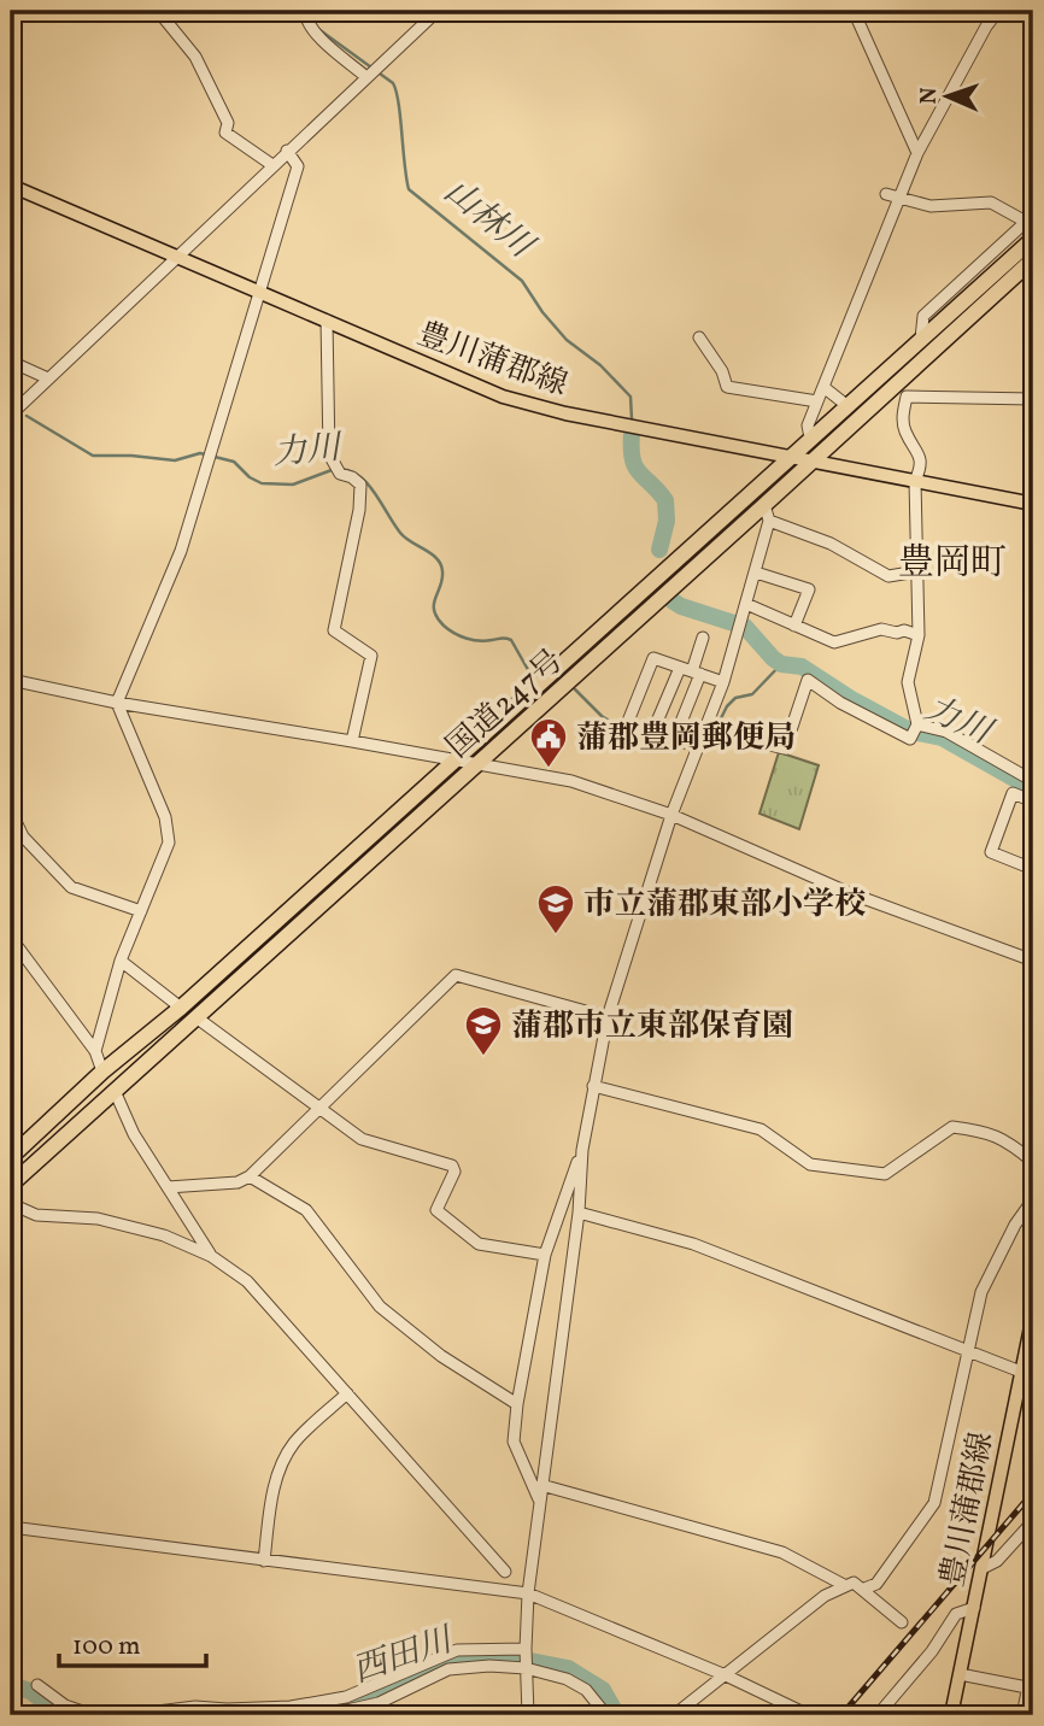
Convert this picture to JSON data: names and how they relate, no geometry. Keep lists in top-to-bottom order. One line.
{"streets":{"highway":["国道247号"],"main road":["豊川蒲郡線"]},"crossings":[["豊川蒲郡線","国道247号"]],"districts":["豊岡町"],"water":["山林川","力川","西田川"],"places":{"public building":["蒲郡豊岡郵便局"],"school or university":["市立蒲郡東部小学校","蒲郡市立東部保育園"]},"scale_bar":"100 m","north":"left"}
